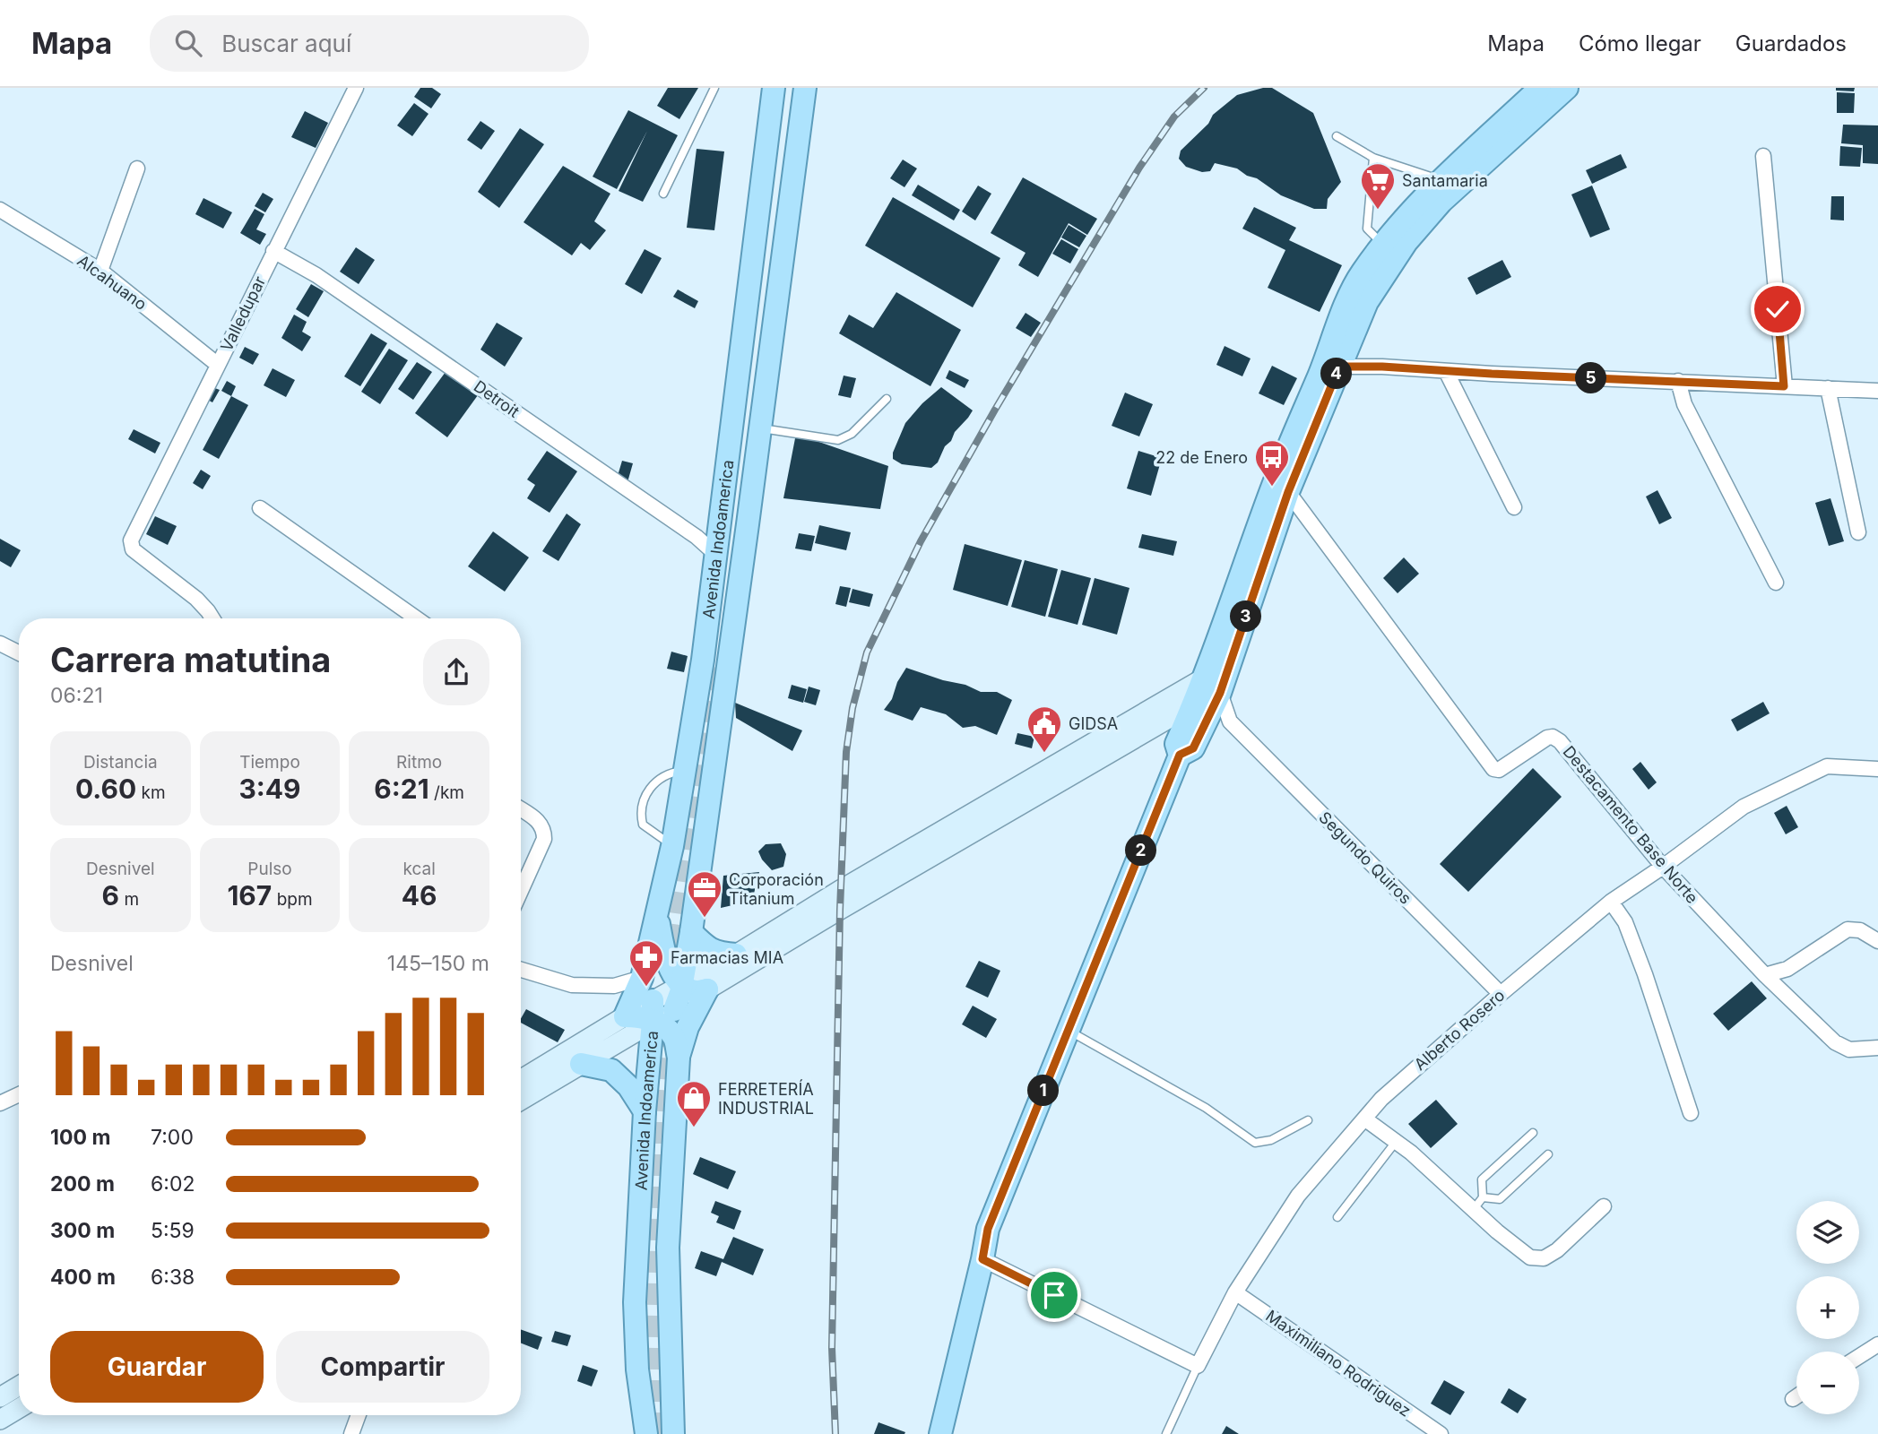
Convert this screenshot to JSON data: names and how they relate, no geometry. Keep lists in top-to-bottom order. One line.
{"streets":{"main road":["Avenida Indoamerica"],"street":["Alcahuano","Valledupar","Detroit","Destacamento Base Norte","Segundo Quiros","Alberto Rosero","Maximiliano Rodriguez"]},"crossings":[["Alcahuano","Valledupar"],["Valledupar","Detroit"],["Detroit","Avenida Indoamerica"],["Destacamento Base Norte","Alberto Rosero"],["Segundo Quiros","Alberto Rosero"],["Alberto Rosero","Maximiliano Rodriguez"]],"places":{"supermarket":["Santamaria"],"bus stop":["22 de Enero"],"public building":["GIDSA"],"office":["Corporación Titanium"],"pharmacy":["Farmacias MIA"],"shop":["FERRETERÍA INDUSTRIAL"]},"page":{"header":"Mapa","search":"Buscar aquí","nav":["Mapa","Cómo llegar","Guardados"],"pins":["4","5","3","2","1"],"heading":["Carrera matutina","06:21"],"stats":[["Distancia","0.60 km"],["Tiempo","3:49"],["Ritmo","6:21 /km"],["Desnivel","6 m"],["Pulso","167 bpm"],["kcal","46"]],"chart":["Desnivel","145–150 m"],"list":[{"name":"100 m","note":"7:00"},{"name":"200 m","note":"6:02"},{"name":"300 m","note":"5:59"},{"name":"400 m","note":"6:38"}],"map_buttons":["+","−"],"buttons":["Guardar","Compartir"]}}
